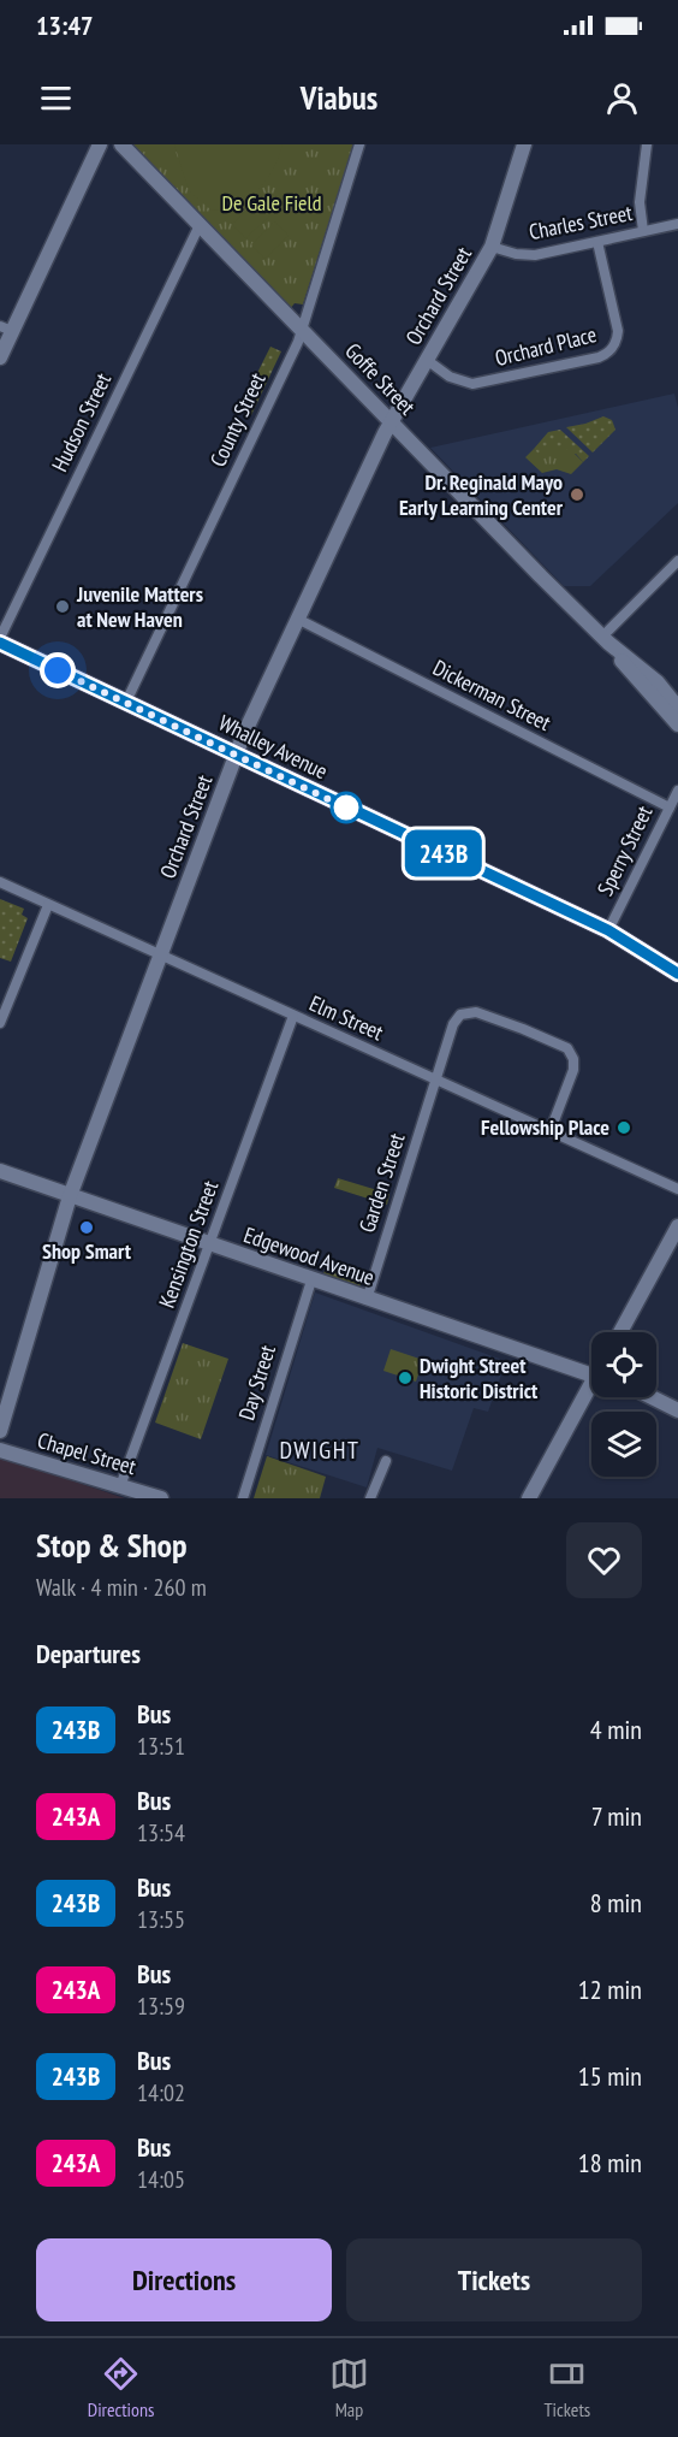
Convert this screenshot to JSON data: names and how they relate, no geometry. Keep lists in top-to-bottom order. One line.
{"streets":{"main road":["Orchard Street","Goffe Street","Whalley Avenue","Edgewood Avenue","Chapel Street"],"street":["Charles Street","Orchard Place","County Street","Hudson Street","Dickerman Street","Sperry Street","Elm Street","Garden Street","Kensington Street","Day Street"]},"crossings":[["Charles Street","Orchard Street"],["Charles Street","Orchard Place"],["Orchard Street","Orchard Place"],["Orchard Street","Goffe Street"],["Orchard Street","Dickerman Street"],["Orchard Street","Whalley Avenue"],["Orchard Street","Elm Street"],["Orchard Street","Edgewood Avenue"],["Goffe Street","County Street"],["Goffe Street","Hudson Street"],["County Street","Whalley Avenue"],["Hudson Street","Whalley Avenue"],["Dickerman Street","Sperry Street"],["Whalley Avenue","Sperry Street"],["Elm Street","Garden Street"],["Elm Street","Kensington Street"],["Garden Street","Edgewood Avenue"],["Kensington Street","Edgewood Avenue"],["Kensington Street","Chapel Street"],["Edgewood Avenue","Day Street"]],"districts":["DWIGHT"],"parks":["De Gale Field"],"places":["Dr. Reginald Mayo Early Learning Center","Juvenile Matters at New Haven","Fellowship Place","Shop Smart","Dwight Street Historic District"],"lines":["bus line 243B"],"page":{"status":"13:47","header":"Viabus","on_map":"243B","heading":[["Stop & Shop","Walk · 4 min · 260 m"],"Departures"],"list":[{"mark":"243B","name":"Bus","note":"13:51","value":"4 min"},{"mark":"243A","name":"Bus","note":"13:54","value":"7 min"},{"mark":"243B","name":"Bus","note":"13:55","value":"8 min"},{"mark":"243A","name":"Bus","note":"13:59","value":"12 min"},{"mark":"243B","name":"Bus","note":"14:02","value":"15 min"},{"mark":"243A","name":"Bus","note":"14:05","value":"18 min"}],"buttons":["Directions","Tickets"],"tabs":["Directions","Map","Tickets"]}}
